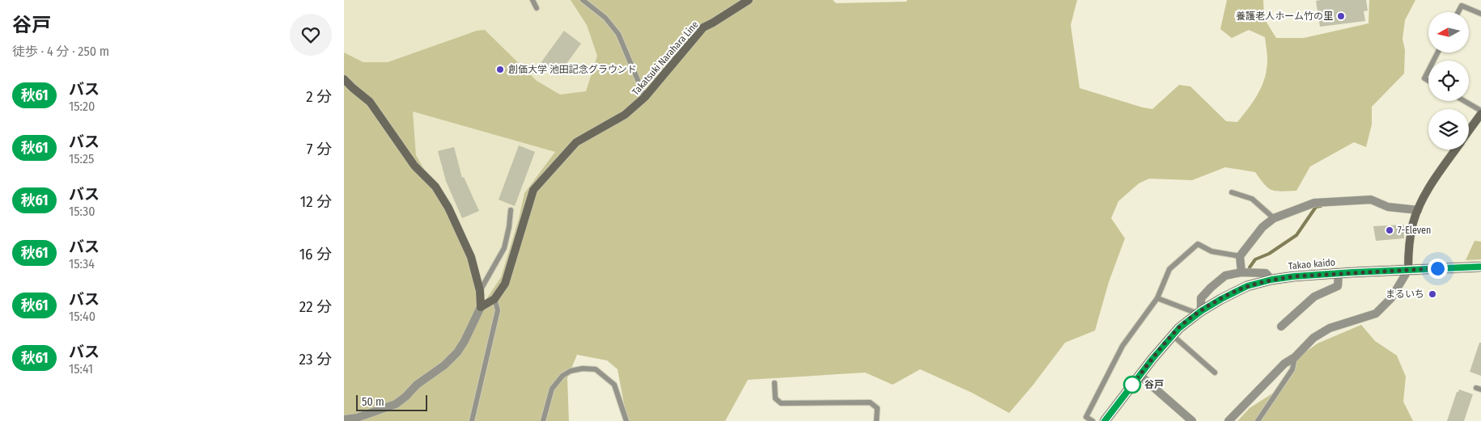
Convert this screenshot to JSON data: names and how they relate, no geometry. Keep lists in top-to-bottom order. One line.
{"streets":{"main road":["Takatsuki Narahara Line","Takao kaido"]},"places":["養護老人ホーム竹の里","創価大学 池田記念グラウンド","7-Eleven","まるいち","谷戸"],"lines":["bus line 秋61"],"scale_bar":"50 m","north":"left","page":{"heading":["谷戸","徒歩 · 4 分 · 250 m"],"list":[{"mark":"秋61","name":"バス","note":"15:20","value":"2 分"},{"mark":"秋61","name":"バス","note":"15:25","value":"7 分"},{"mark":"秋61","name":"バス","note":"15:30","value":"12 分"},{"mark":"秋61","name":"バス","note":"15:34","value":"16 分"},{"mark":"秋61","name":"バス","note":"15:40","value":"22 分"},{"mark":"秋61","name":"バス","note":"15:41","value":"23 分"}],"scale":"50 m"}}
